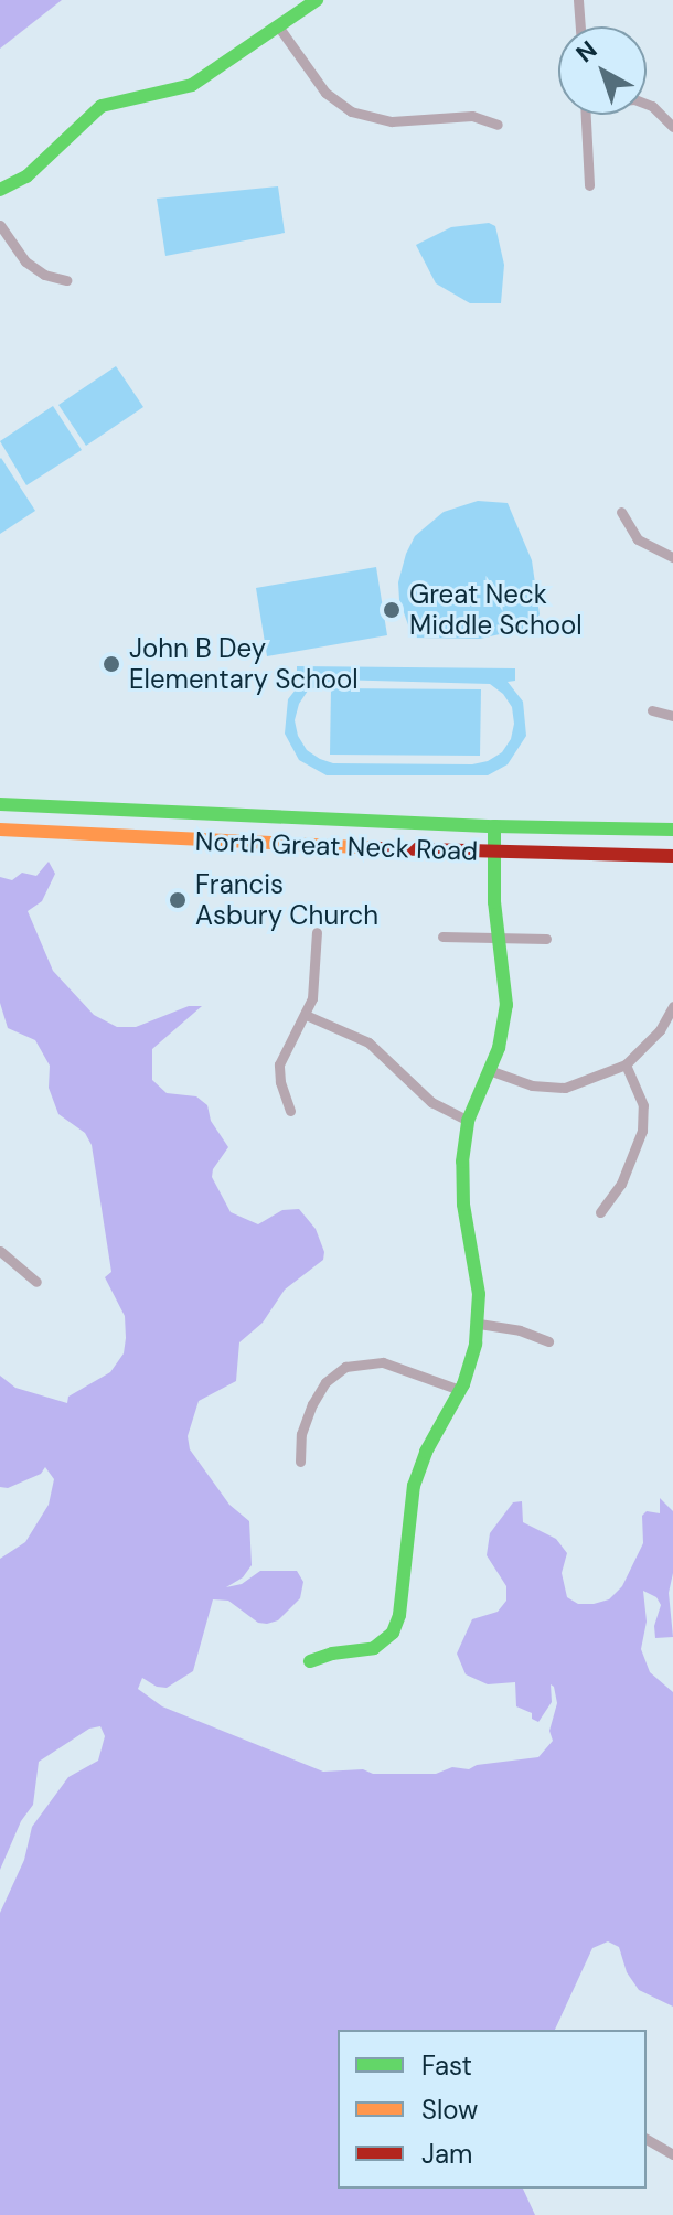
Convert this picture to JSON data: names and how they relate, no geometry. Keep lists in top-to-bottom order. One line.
{"streets":{"main road":["North Great Neck Road"]},"places":["Great Neck Middle School","John B Dey Elementary School","Francis Asbury Church"],"legend":["Fast","Slow","Jam"],"north":"top left"}
